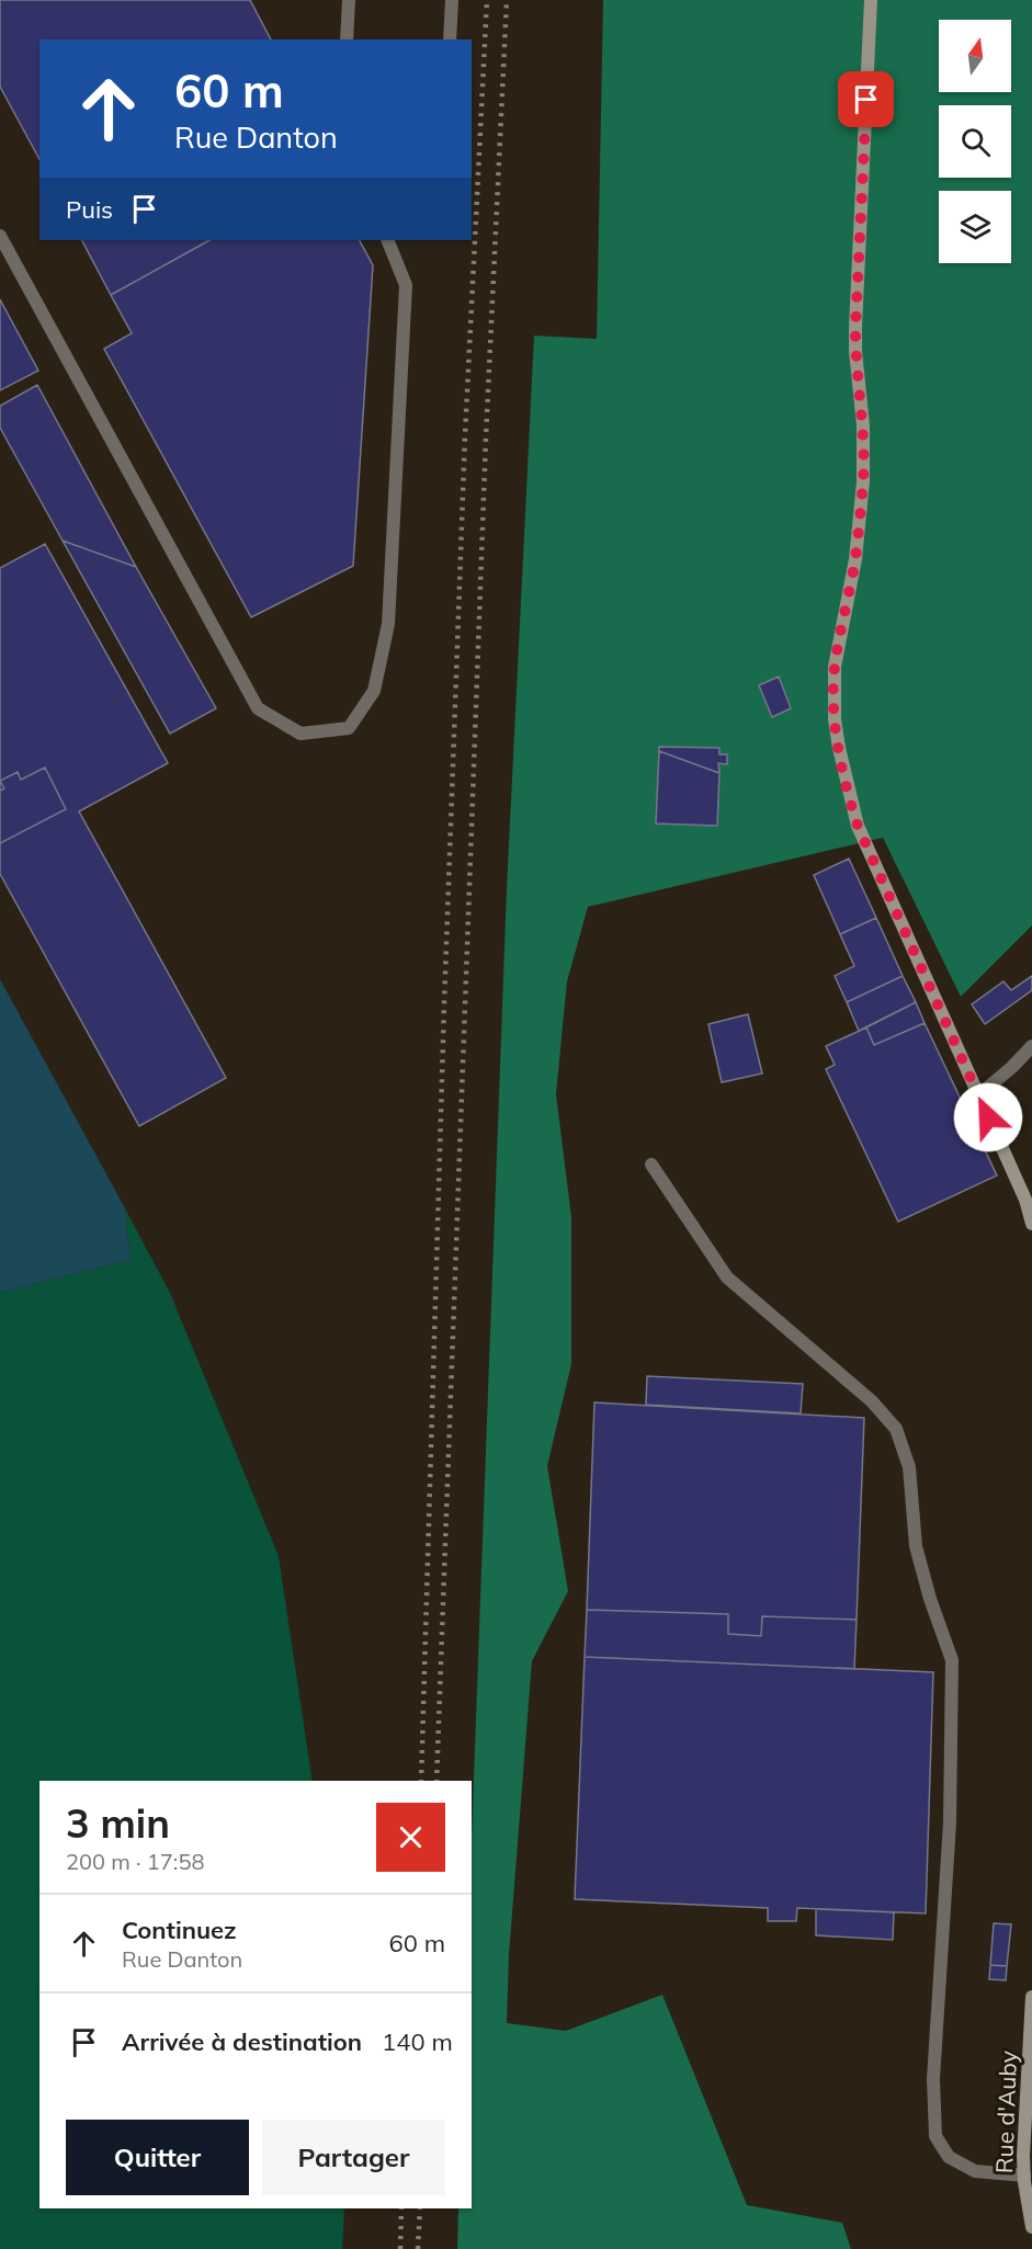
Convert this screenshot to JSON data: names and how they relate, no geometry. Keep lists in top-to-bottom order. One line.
{"streets":{"street":["Rue d'Auby"]},"north":"top","page":{"turn":["60 m","Rue Danton"],"then":"Puis","heading":["3 min","200 m · 17:58"],"list":[{"name":"Continuez","note":"Rue Danton","value":"60 m"},{"name":"Arrivée à destination","value":"140 m"}],"buttons":["Quitter","Partager"]}}
